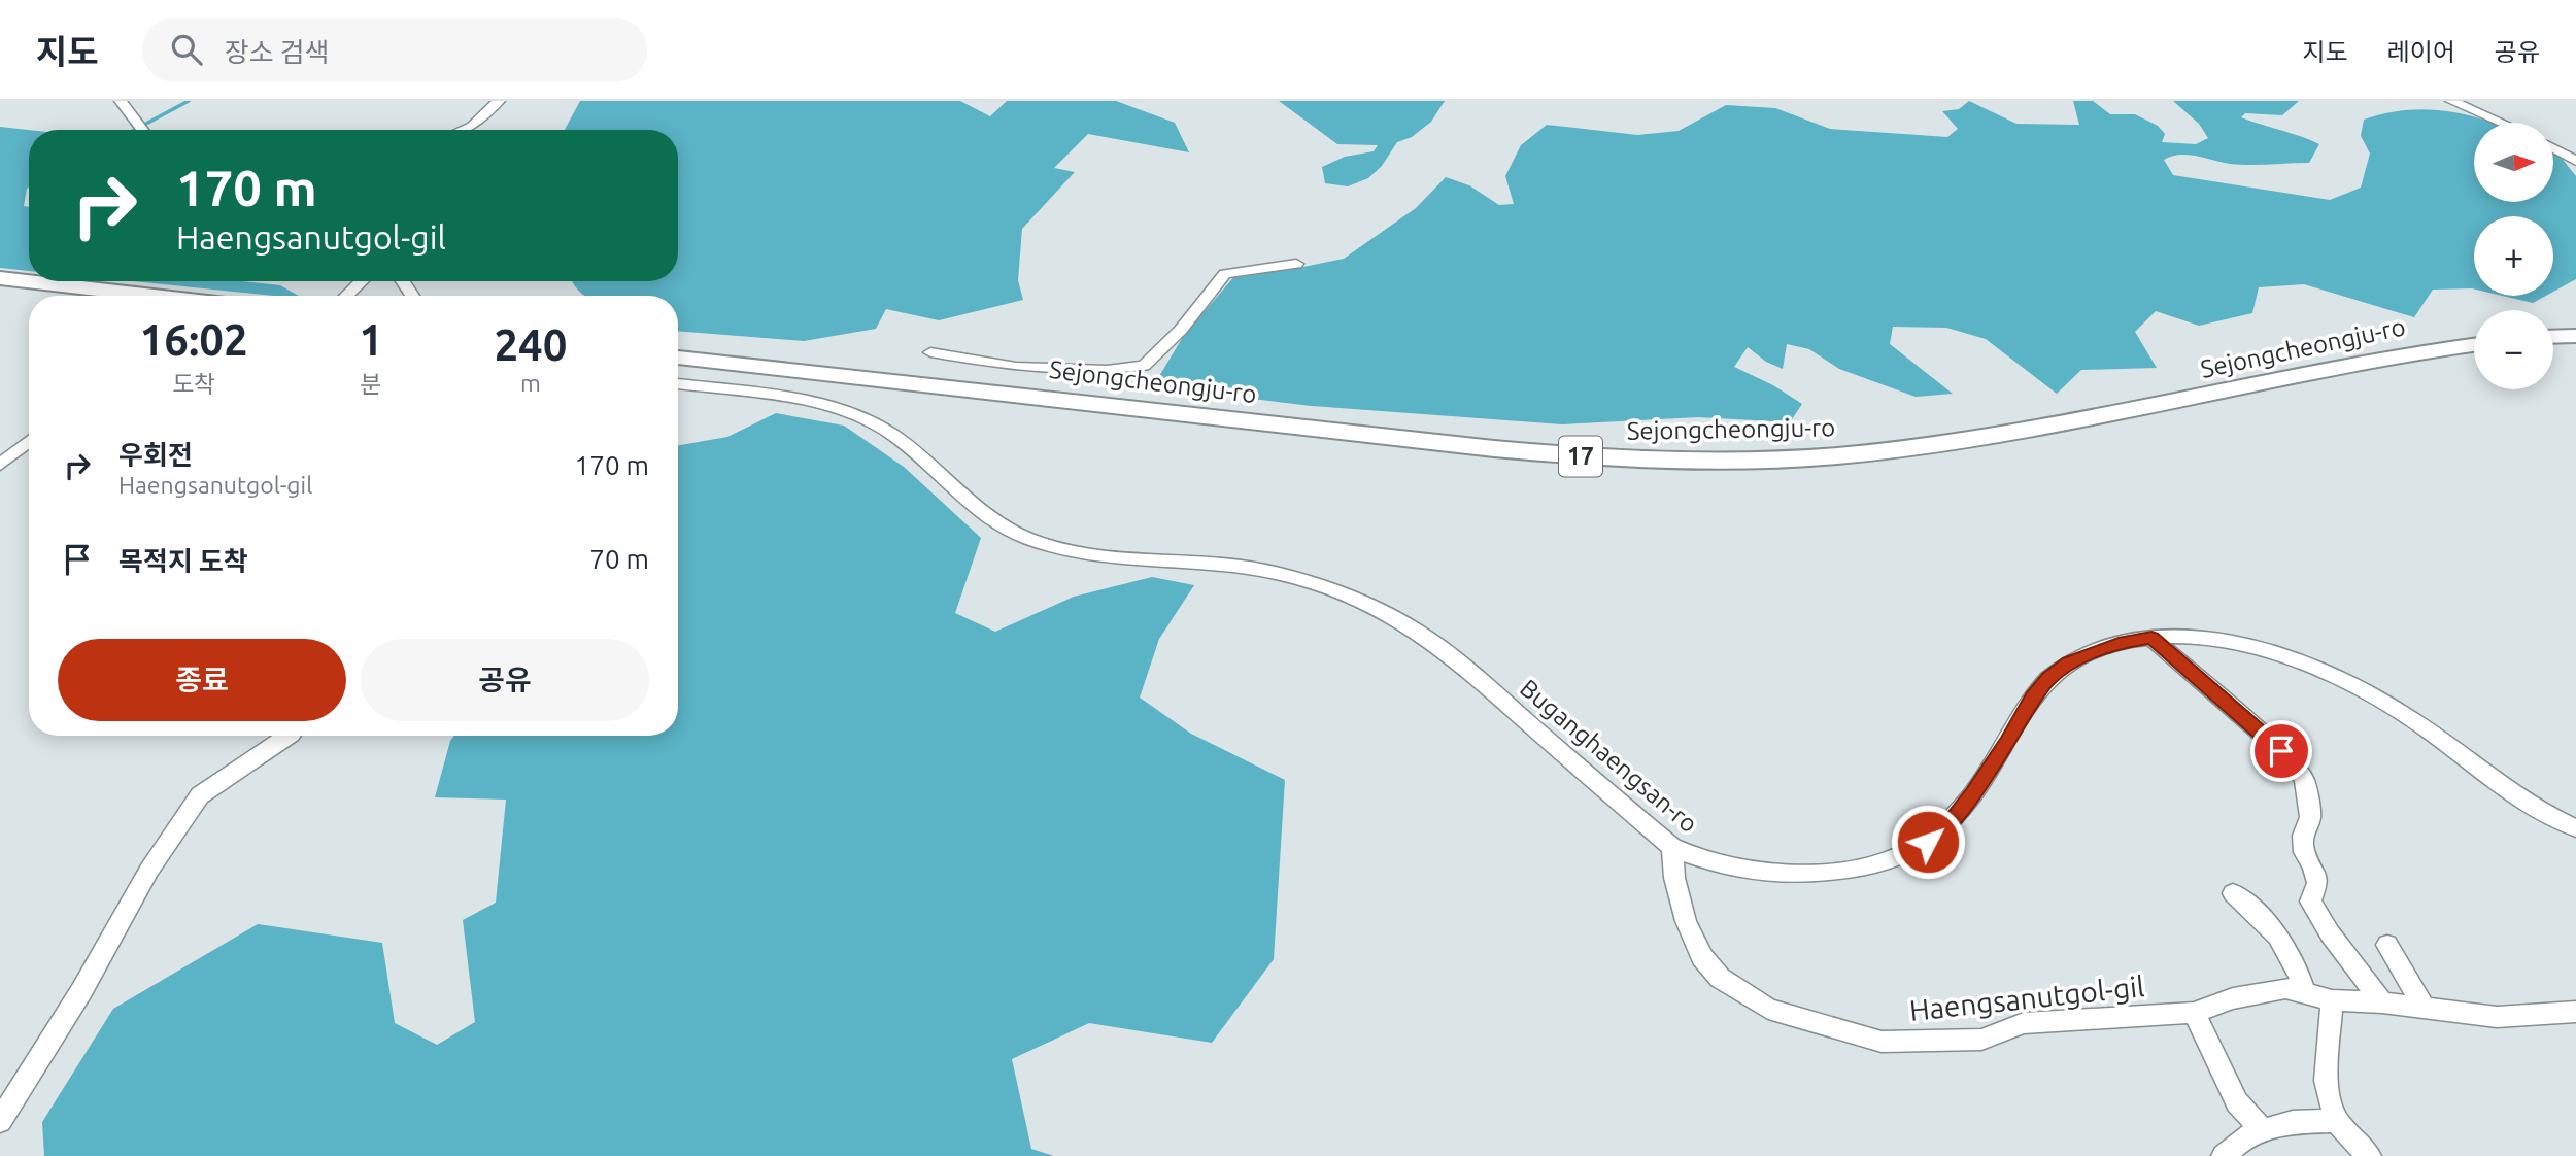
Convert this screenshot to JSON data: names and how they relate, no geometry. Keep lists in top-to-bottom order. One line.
{"streets":{"highway":["Sejongcheongju-ro","17"],"street":["Buganghaengsan-ro","Haengsanutgol-gil"]},"crossings":[["Buganghaengsan-ro","Haengsanutgol-gil"]],"north":"right","page":{"header":"지도","search":"장소 검색","nav":["지도","레이어","공유"],"map_buttons":["+","−"],"turn":["170 m","Haengsanutgol-gil"],"eta":["16:02","도착","1","분","240","m"],"list":[{"name":"우회전","note":"Haengsanutgol-gil","value":"170 m"},{"name":"목적지 도착","value":"70 m"}],"buttons":["종료","공유"]}}
